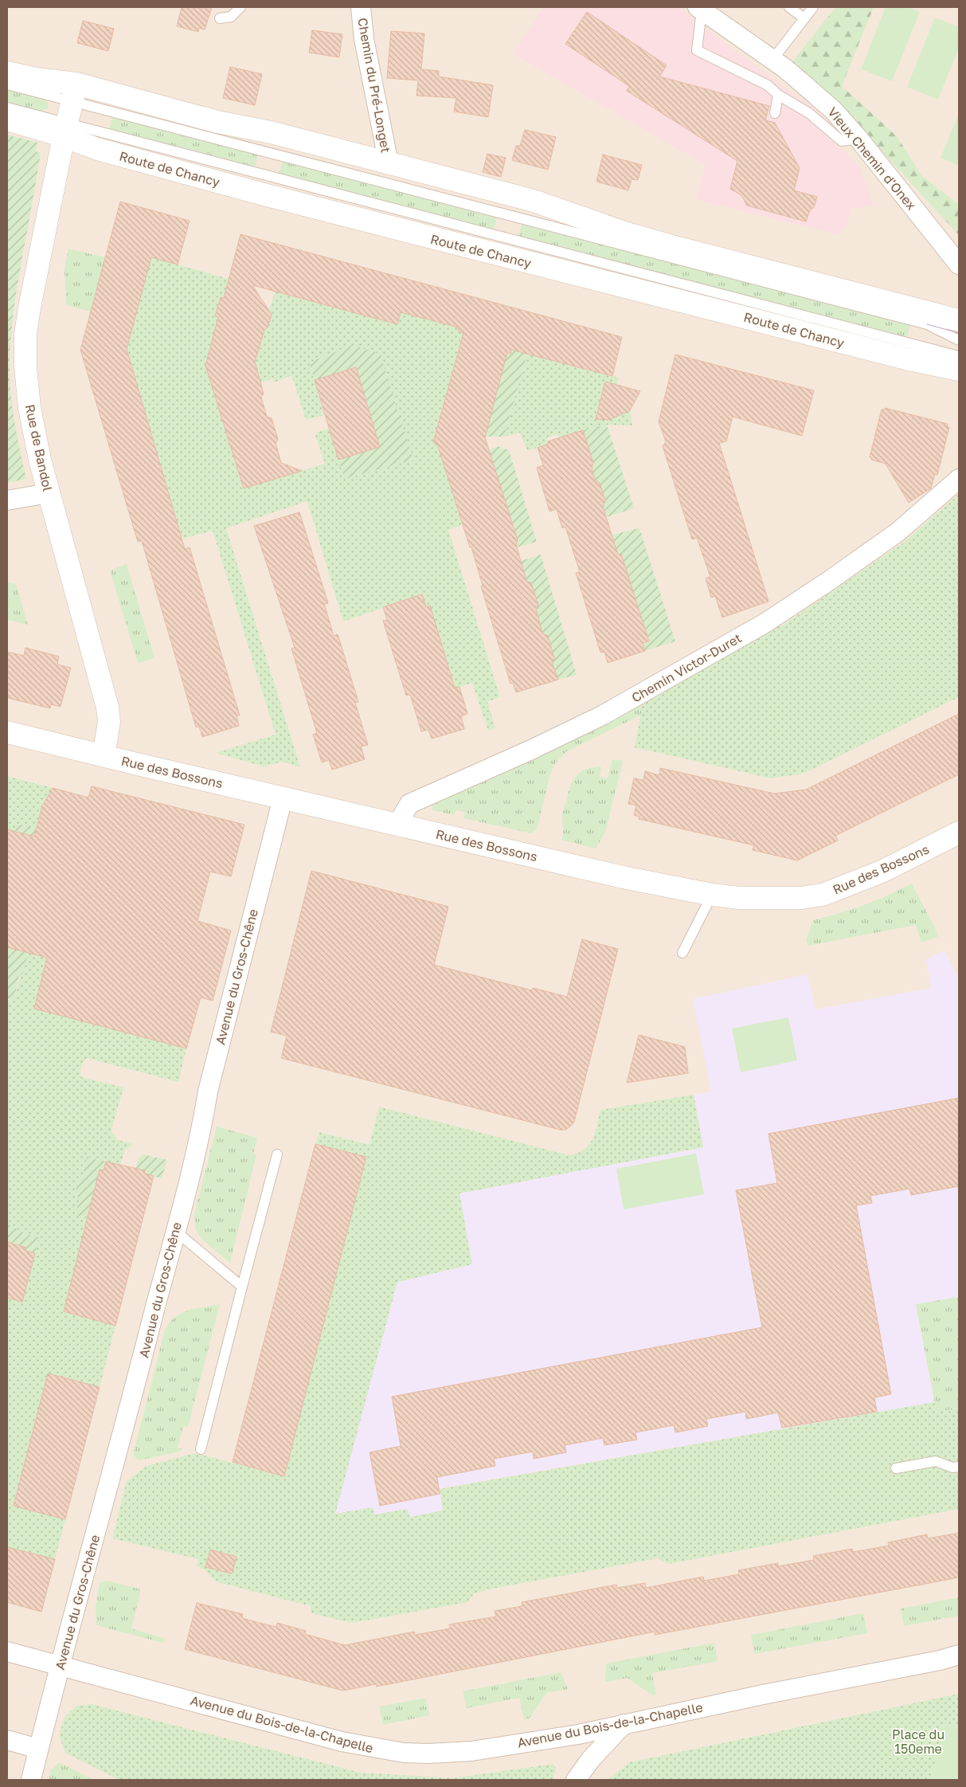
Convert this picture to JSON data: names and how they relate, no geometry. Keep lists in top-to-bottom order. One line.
{"streets":{"main road":["Route de Chancy","Rue de Bandol","Rue des Bossons"],"street":["Chemin du Pré-Longet","Vieux Chemin d'Onex","Chemin Victor-Duret","Avenue du Gros-Chêne","Avenue du Bois-de-la-Chapelle"]},"crossings":[["Route de Chancy","Rue de Bandol"],["Rue de Bandol","Rue des Bossons"],["Chemin Victor-Duret","Rue des Bossons"],["Rue des Bossons","Avenue du Gros-Chêne"],["Avenue du Gros-Chêne","Avenue du Bois-de-la-Chapelle"]],"parks":["Place du 150eme"]}
